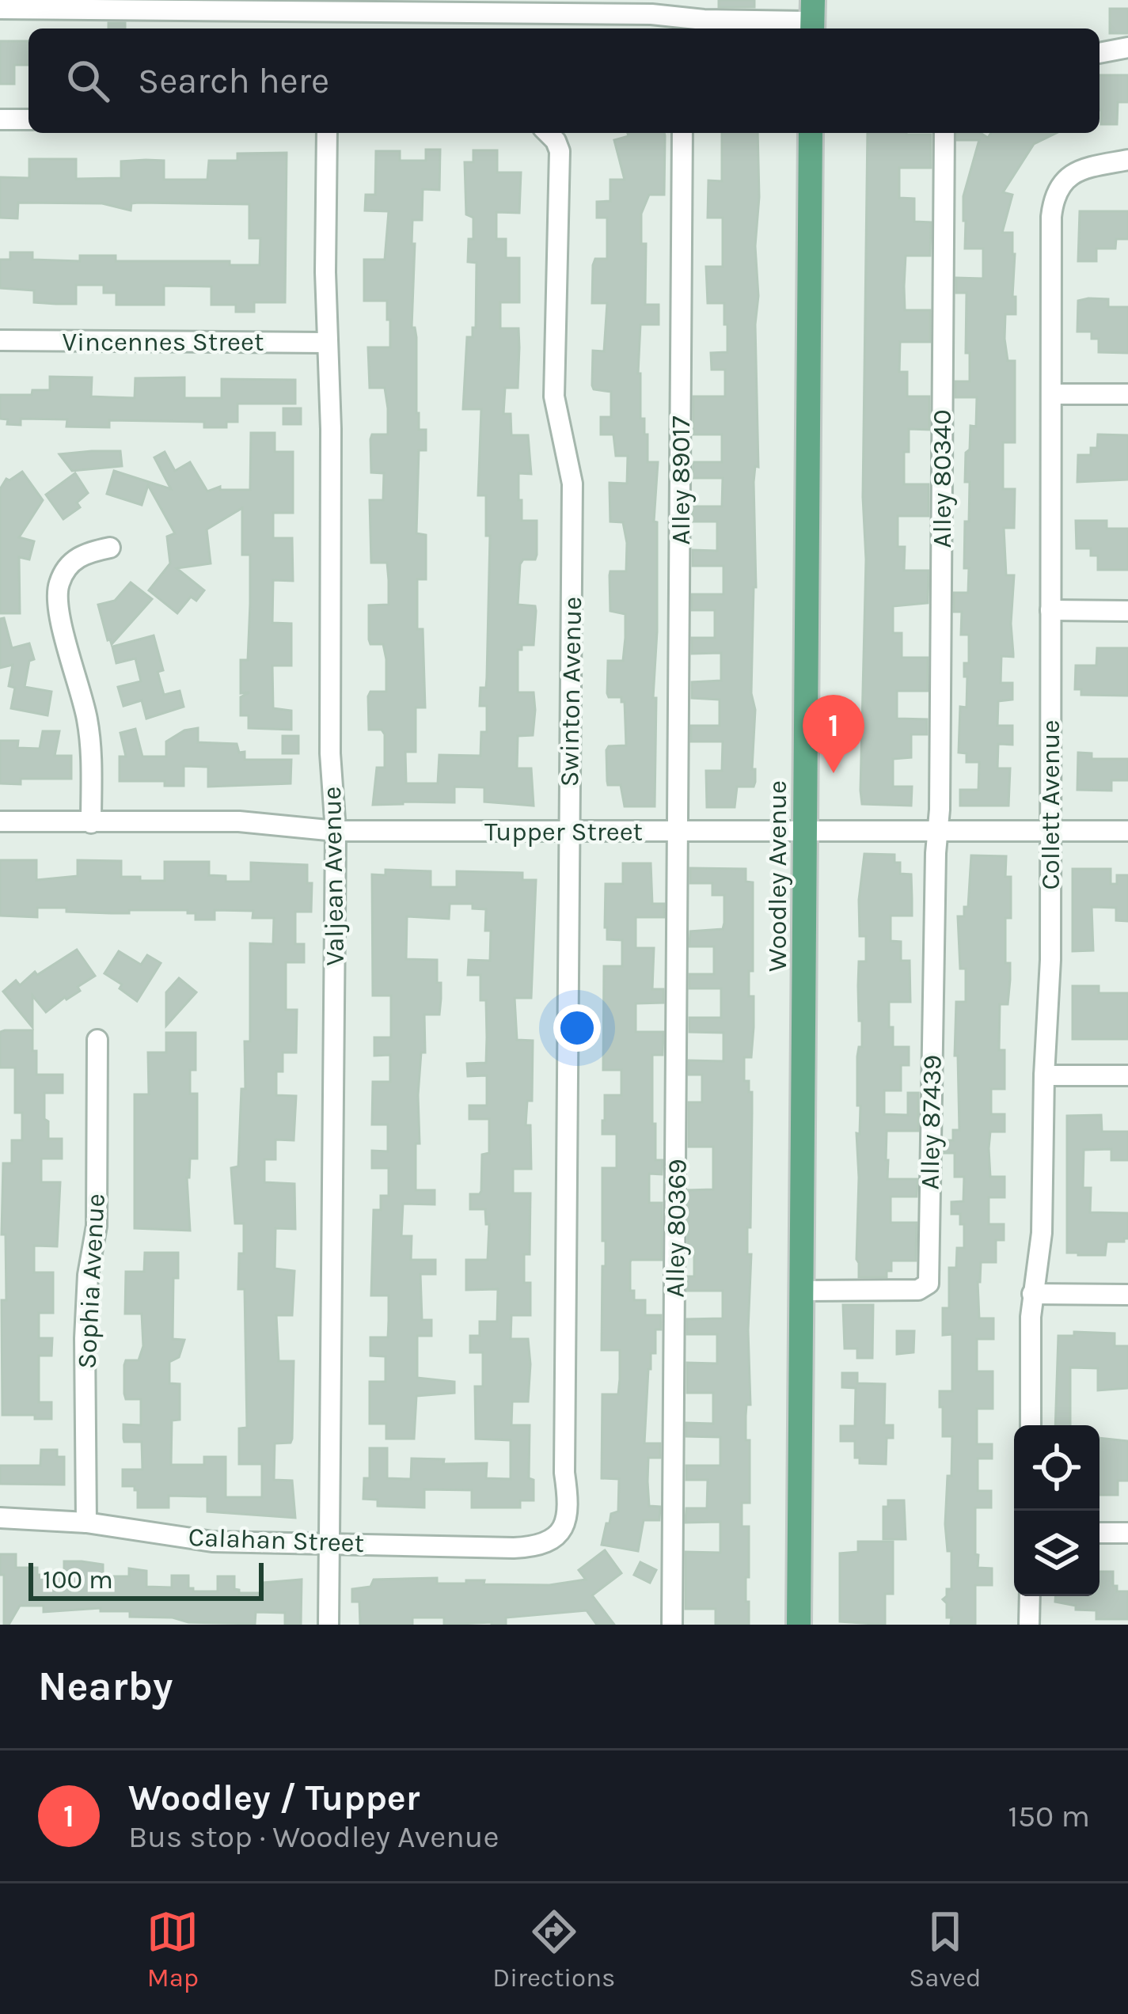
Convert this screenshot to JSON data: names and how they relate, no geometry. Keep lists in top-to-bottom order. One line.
{"streets":{"main road":["Woodley Avenue"],"street":["Vincennes Street","Alley 80340","Alley 89017","Swinton Avenue","Collett Avenue","Tupper Street","Valjean Avenue","Alley 87439","Alley 80369","Sophia Avenue","Calahan Street"]},"crossings":[["Vincennes Street","Valjean Avenue"],["Alley 80340","Tupper Street"],["Alley 80340","Alley 87439"],["Alley 89017","Tupper Street"],["Alley 89017","Alley 80369"],["Swinton Avenue","Tupper Street"],["Swinton Avenue","Calahan Street"],["Collett Avenue","Tupper Street"],["Tupper Street","Valjean Avenue"],["Tupper Street","Woodley Avenue"],["Tupper Street","Alley 87439"],["Tupper Street","Alley 80369"],["Valjean Avenue","Calahan Street"],["Woodley Avenue","Alley 87439"],["Sophia Avenue","Calahan Street"]],"scale_bar":"100 m","page":{"search":"Search here","pins":"1","scale":"100 m","heading":"Nearby","list":[{"mark":"1","name":"Woodley / Tupper","note":"Bus stop · Woodley Avenue","value":"150 m"}],"nav":["Map","Directions","Saved"]}}
